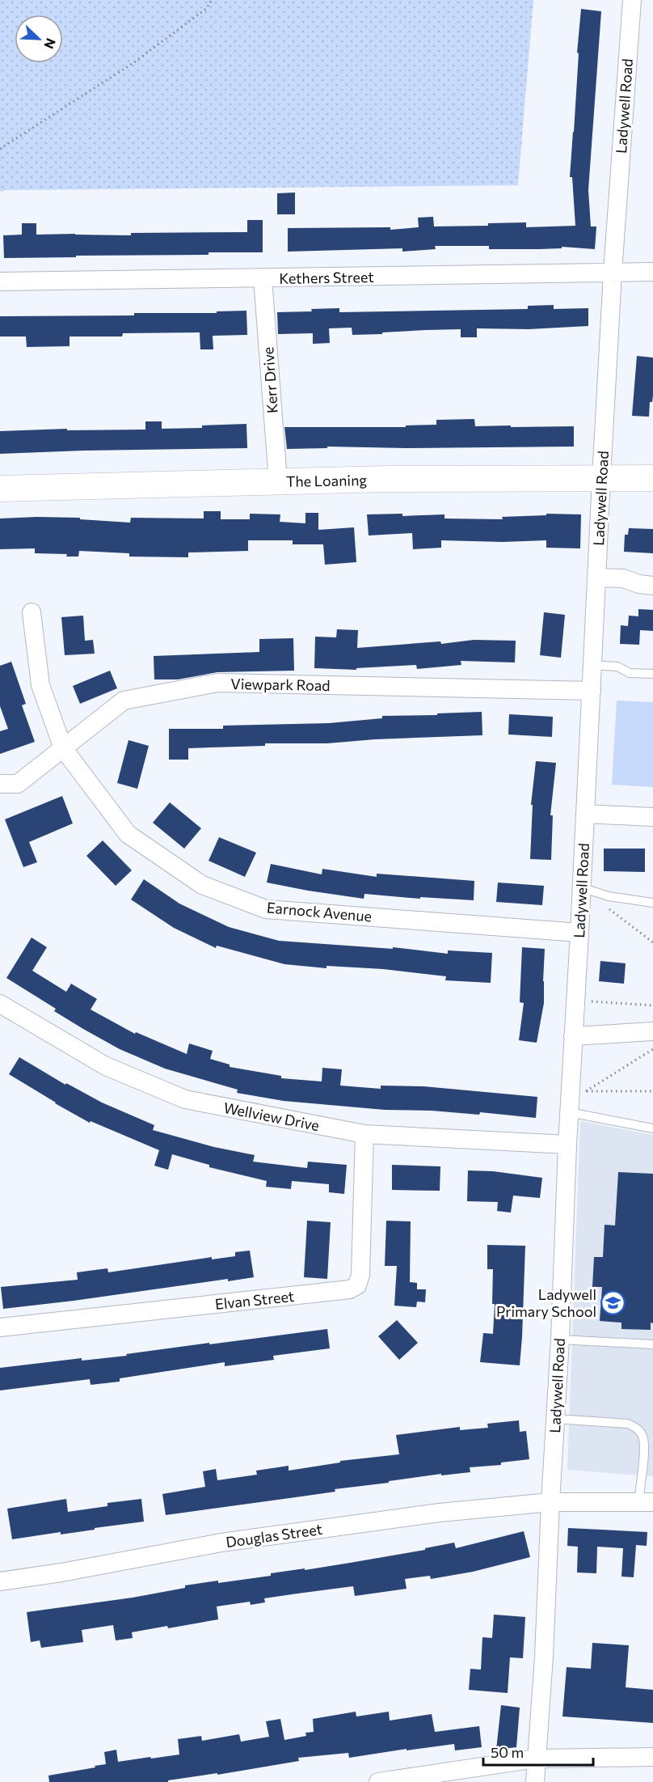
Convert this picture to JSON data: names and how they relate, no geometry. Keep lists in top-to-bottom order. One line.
{"streets":{"street":["Ladywell Road","Kethers Street","Kerr Drive","The Loaning","Viewpark Road","Earnock Avenue","Wellview Drive","Elvan Street","Douglas Street"]},"crossings":[["Ladywell Road","Kethers Street"],["Ladywell Road","The Loaning"],["Ladywell Road","Viewpark Road"],["Ladywell Road","Earnock Avenue"],["Ladywell Road","Wellview Drive"],["Ladywell Road","Douglas Street"],["Kethers Street","Kerr Drive"],["Kerr Drive","The Loaning"],["Viewpark Road","Earnock Avenue"],["Wellview Drive","Elvan Street"]],"places":{"school or university":["Ladywell Primary School"]},"scale_bar":"50 m","north":"bottom right"}
